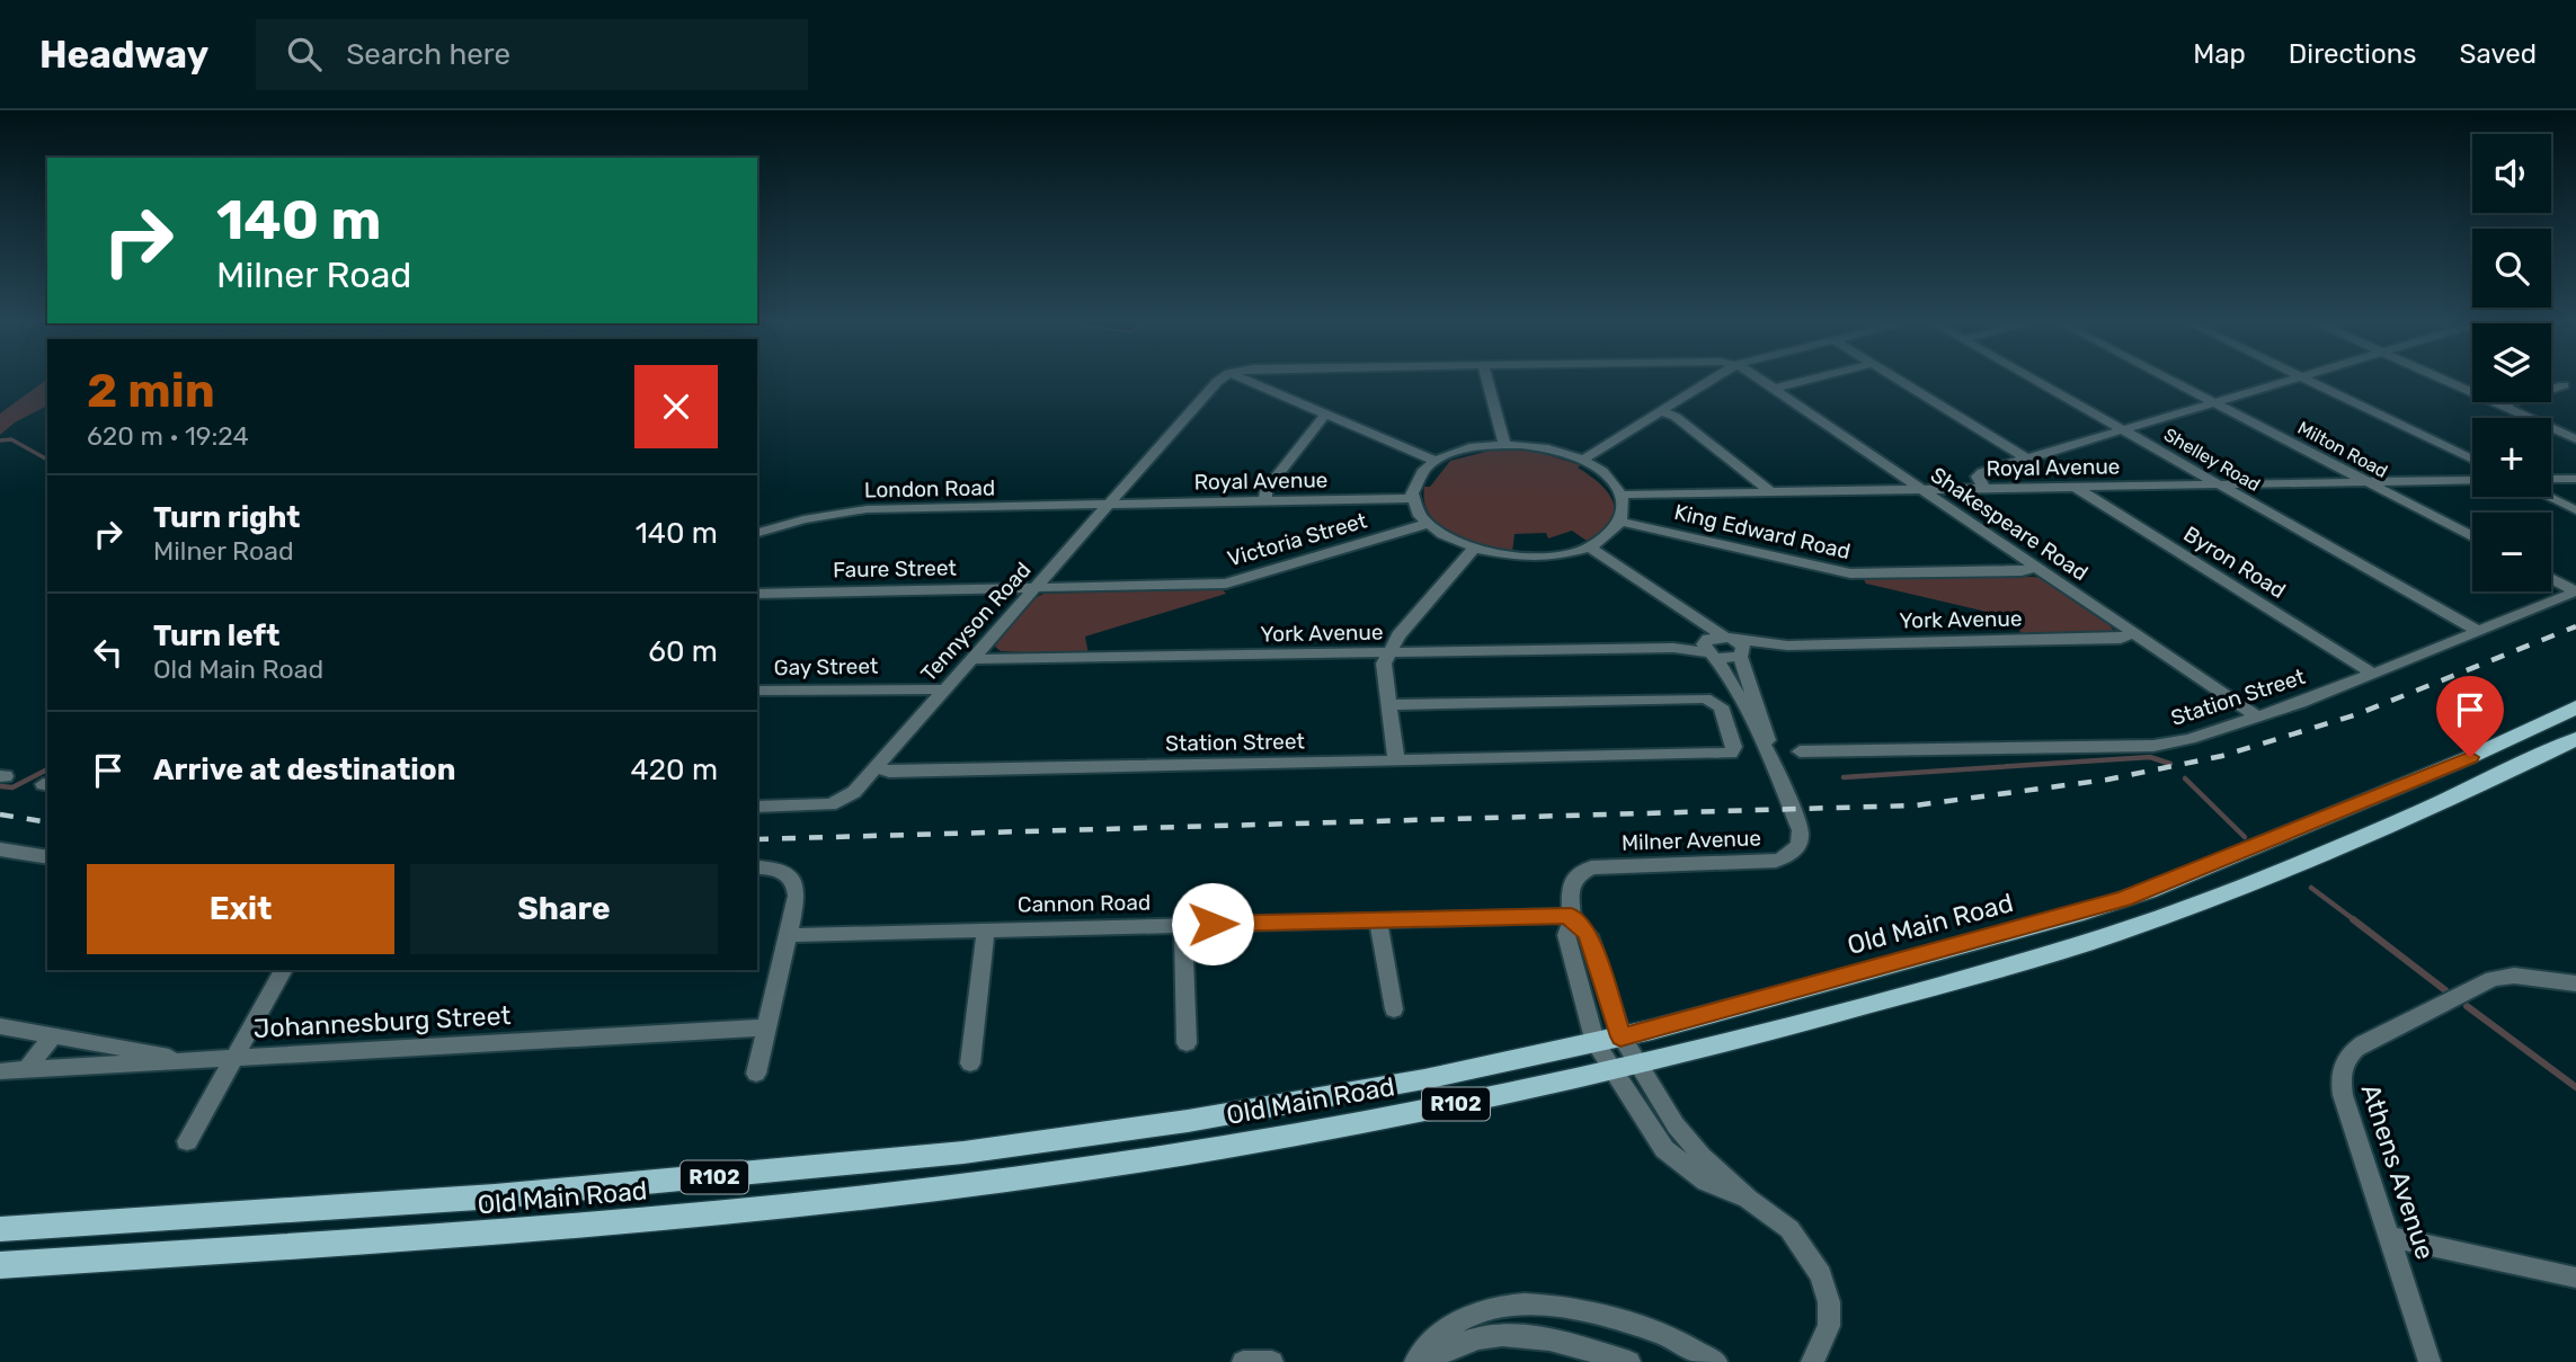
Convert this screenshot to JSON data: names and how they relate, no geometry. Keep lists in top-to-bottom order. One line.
{"streets":{"main road":["Old Main Road","R102"],"street":["Milton Road","Shelley Road","Royal Avenue","London Road","Shakespeare Road","King Edward Road","Victoria Street","Byron Road","Faure Street","York Avenue","Tennyson Road","Gay Street","Station Street","Milner Avenue","Cannon Road","Johannesburg Street","Athens Avenue"]},"crossings":[["Milton Road","Royal Avenue"],["Shelley Road","Royal Avenue"],["Shelley Road","Station Street"],["Royal Avenue","London Road"],["Royal Avenue","Shakespeare Road"],["Royal Avenue","King Edward Road"],["Royal Avenue","Victoria Street"],["Royal Avenue","Byron Road"],["Royal Avenue","Tennyson Road"],["Royal Avenue","Milner Avenue"],["London Road","Tennyson Road"],["Shakespeare Road","King Edward Road"],["Shakespeare Road","York Avenue"],["Shakespeare Road","Station Street"],["King Edward Road","Victoria Street"],["King Edward Road","Milner Avenue"],["Victoria Street","Faure Street"],["Victoria Street","Tennyson Road"],["Victoria Street","Milner Avenue"],["Byron Road","Station Street"],["Faure Street","Tennyson Road"],["York Avenue","Tennyson Road"],["York Avenue","Milner Avenue"],["Tennyson Road","Gay Street"],["Tennyson Road","Station Street"],["Milner Avenue","Cannon Road"]],"page":{"header":"Headway","search":"Search here","nav":["Map","Directions","Saved"],"map_buttons":["+","−"],"turn":["140 m","Milner Road"],"heading":["2 min","620 m · 19:24"],"list":[{"name":"Turn right","note":"Milner Road","value":"140 m"},{"name":"Turn left","note":"Old Main Road","value":"60 m"},{"name":"Arrive at destination","value":"420 m"}],"buttons":["Exit","Share"]}}
